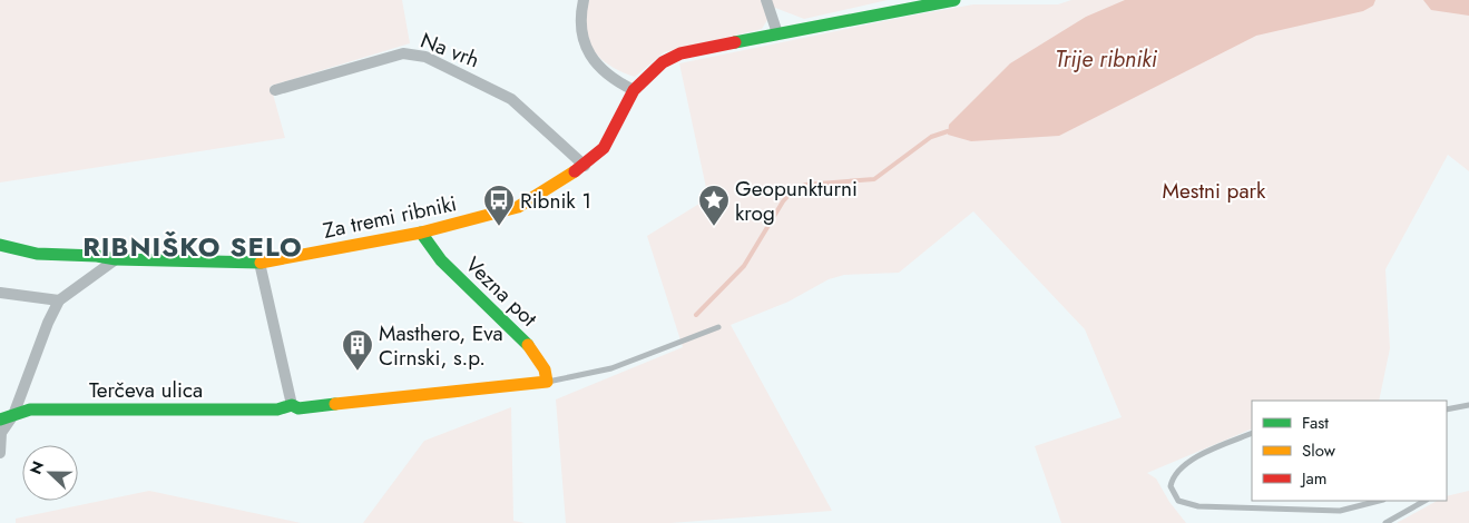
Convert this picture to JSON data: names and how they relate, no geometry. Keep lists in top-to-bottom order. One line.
{"streets":{"street":["Na vrh","Za tremi ribniki","Vezna pot","Terčeva ulica"]},"crossings":[["Na vrh","Za tremi ribniki"],["Za tremi ribniki","Vezna pot"],["Vezna pot","Terčeva ulica"]],"districts":["RIBNIŠKO SELO"],"water":["Trije ribniki"],"parks":["Mestni park"],"places":{"bus stop":["Ribnik 1"],"place":["Geopunkturni krog"],"building":["Masthero, Eva Cirnski, s.p."]},"legend":["Fast","Slow","Jam"],"north":"left"}
